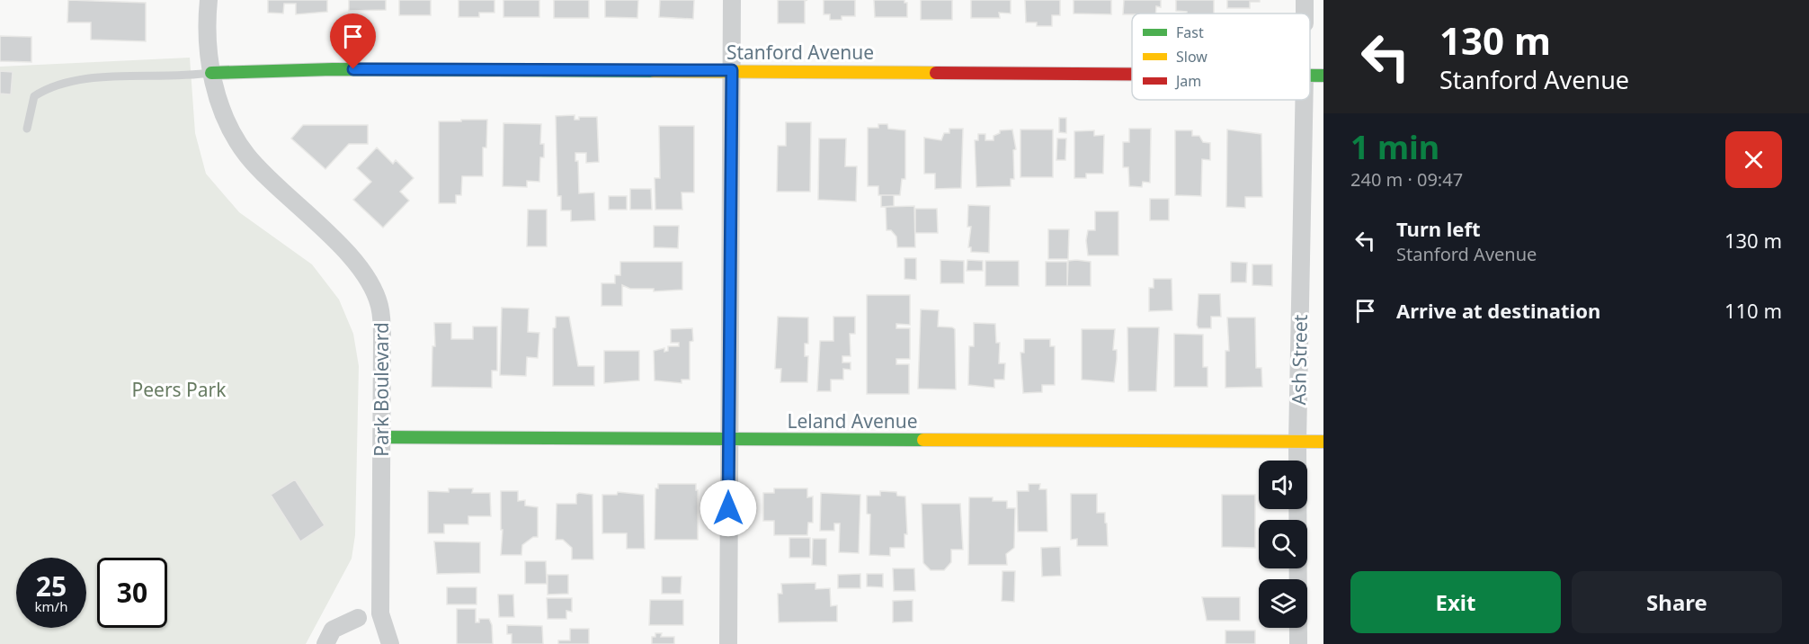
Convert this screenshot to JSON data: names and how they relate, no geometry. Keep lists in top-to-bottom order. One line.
{"streets":{"street":["Stanford Avenue","Ash Street","Park Boulevard","Leland Avenue"]},"crossings":[["Stanford Avenue","Park Boulevard"],["Ash Street","Leland Avenue"],["Park Boulevard","Leland Avenue"]],"parks":["Peers Park"],"legend":["Fast","Slow","Jam"],"page":{"turn":["130 m","Stanford Avenue"],"heading":["1 min","240 m · 09:47"],"list":[{"name":"Turn left","note":"Stanford Avenue","value":"130 m"},{"name":"Arrive at destination","value":"110 m"}],"speed":"25 km/h","limit":"30","buttons":["Exit","Share"]}}
